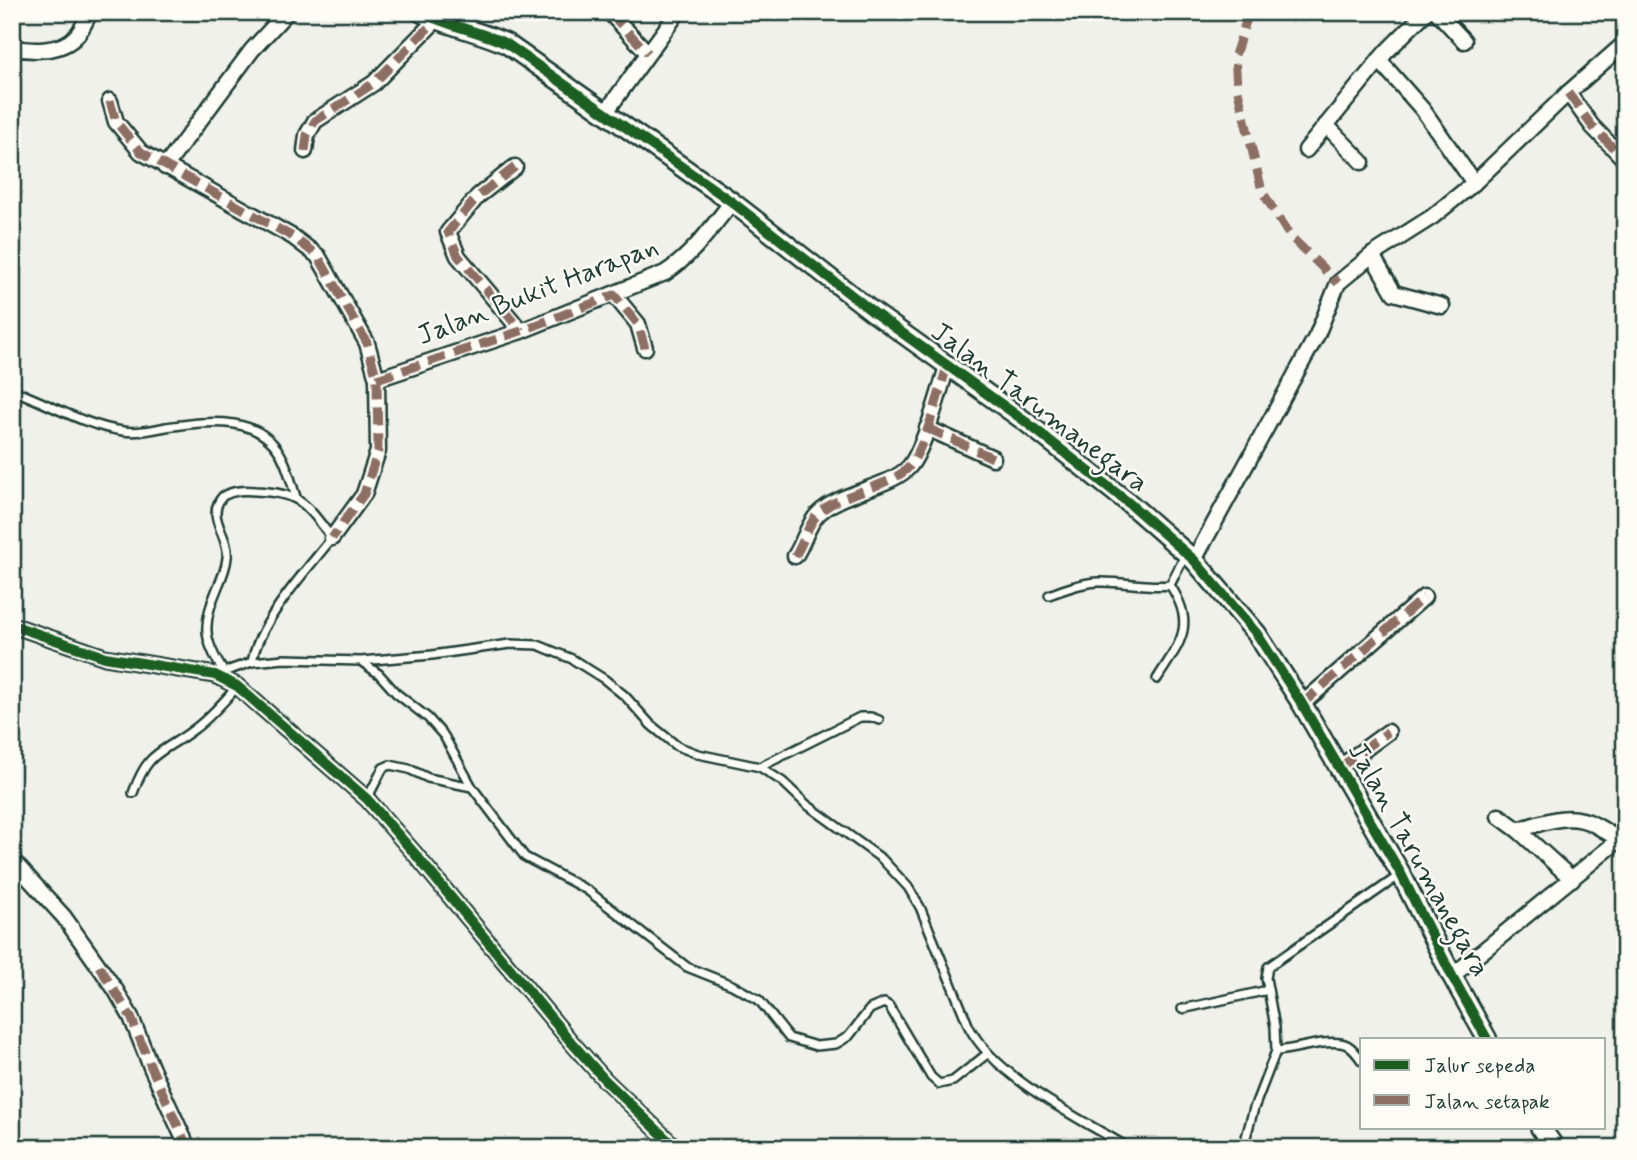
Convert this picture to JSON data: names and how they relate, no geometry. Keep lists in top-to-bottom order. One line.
{"streets":{"street":["Jalan Bukit Harapan","Jalan Tarumanegara"]},"crossings":[["Jalan Bukit Harapan","Jalan Tarumanegara"]],"legend":["Jalur sepeda","Jalan setapak"]}
